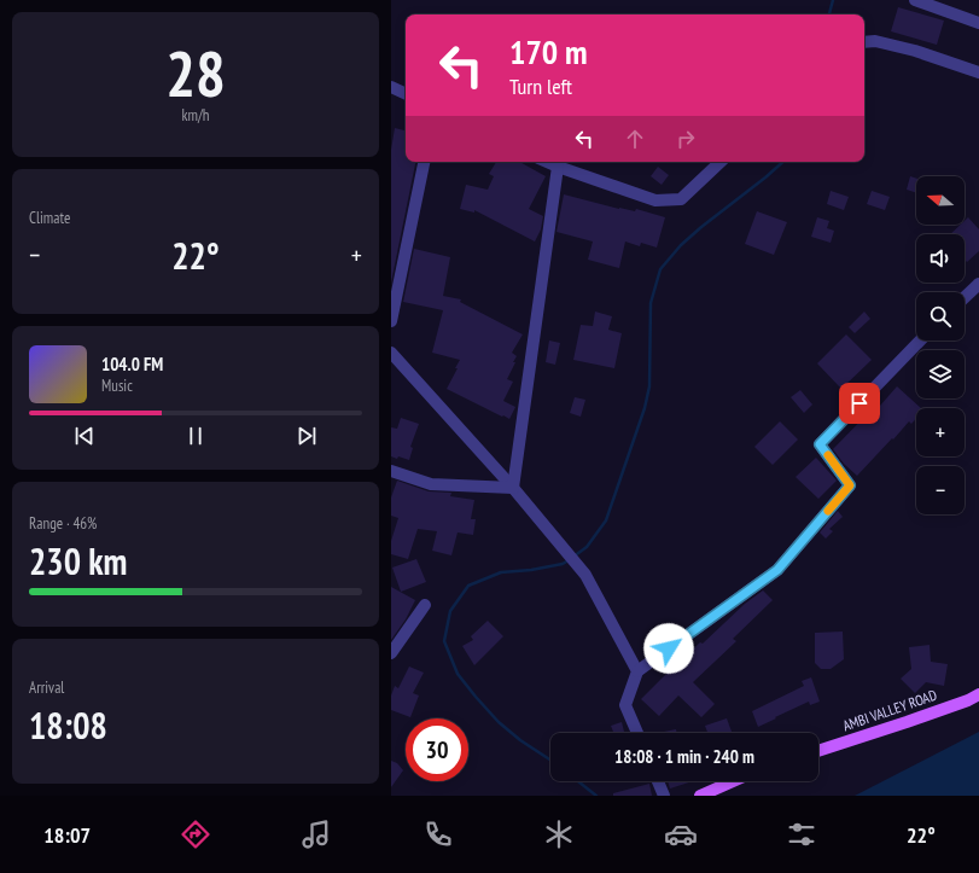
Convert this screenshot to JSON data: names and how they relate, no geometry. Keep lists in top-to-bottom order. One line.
{"streets":{"main road":["AMBI VALLEY ROAD"]},"north":"left","page":{"tile":[["28","km/h"],"Climate",["Range · 46%","230 km"],["Arrival","18:08"]],"turn":["170 m","Turn left"],"map_buttons":["+","−"],"heat":["−","22°","+"],"song":["104.0 FM","Music"],"limit":"30","trip":"18:08 · 1 min · 240 m","tabs":["18:07","22°"]}}
